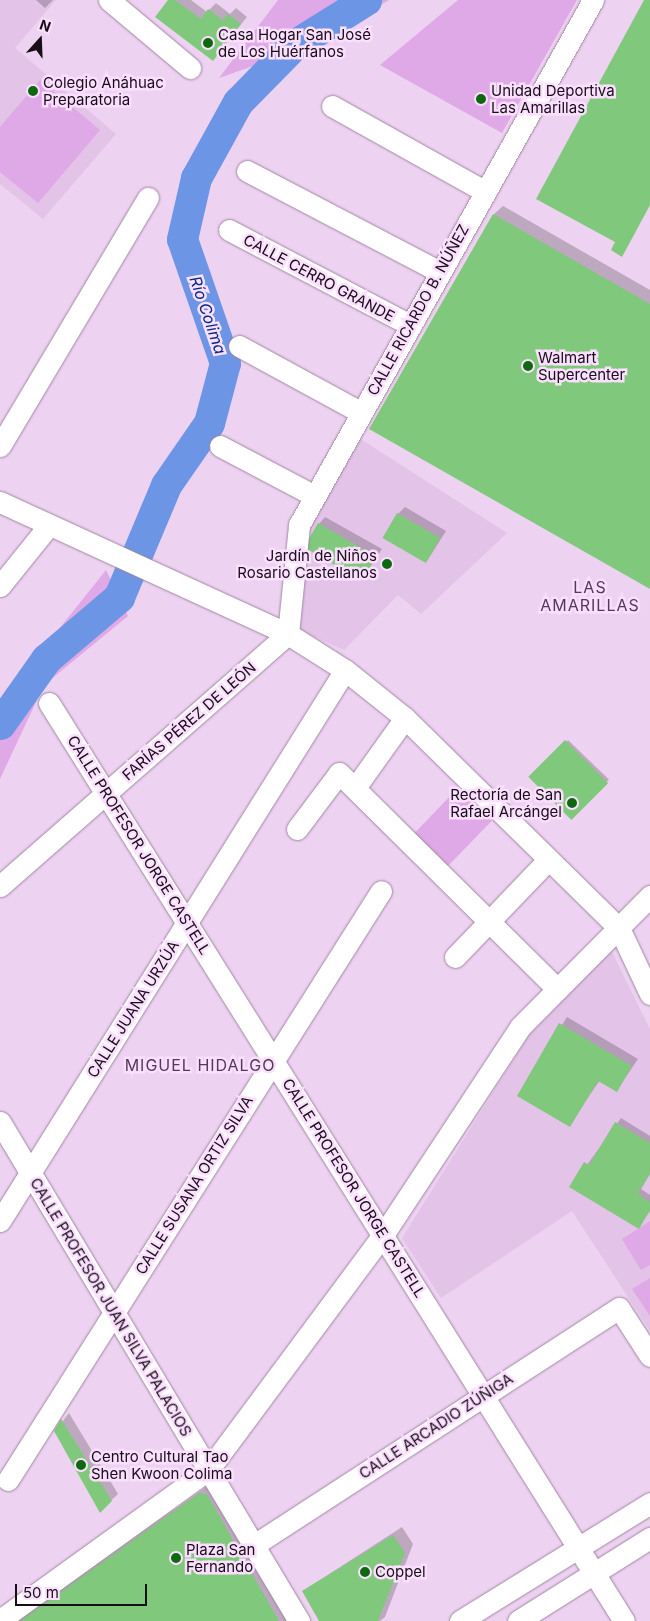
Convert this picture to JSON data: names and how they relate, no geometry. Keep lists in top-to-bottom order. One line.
{"streets":{"street":["CALLE CERRO GRANDE","CALLE RICARDO B. NÚÑEZ","FARÍAS PÉREZ DE LEÓN","CALLE PROFESOR JORGE CASTELL","CALLE JUANA URZÚA","CALLE SUSANA ORTIZ SILVA","CALLE PROFESOR JUAN SILVA PALACIOS","CALLE ARCADIO ZÚÑIGA"]},"crossings":[["CALLE CERRO GRANDE","CALLE RICARDO B. NÚÑEZ"],["CALLE RICARDO B. NÚÑEZ","FARÍAS PÉREZ DE LEÓN"],["FARÍAS PÉREZ DE LEÓN","CALLE PROFESOR JORGE CASTELL"],["CALLE PROFESOR JORGE CASTELL","CALLE JUANA URZÚA"],["CALLE PROFESOR JORGE CASTELL","CALLE SUSANA ORTIZ SILVA"],["CALLE PROFESOR JORGE CASTELL","CALLE ARCADIO ZÚÑIGA"],["CALLE JUANA URZÚA","CALLE PROFESOR JUAN SILVA PALACIOS"],["CALLE SUSANA ORTIZ SILVA","CALLE PROFESOR JUAN SILVA PALACIOS"],["CALLE PROFESOR JUAN SILVA PALACIOS","CALLE ARCADIO ZÚÑIGA"]],"districts":["LAS AMARILLAS","MIGUEL HIDALGO"],"water":["Río Colima"],"places":["Casa Hogar San José de Los Huérfanos","Colegio Anáhuac Preparatoria","Unidad Deportiva Las Amarillas","Walmart Supercenter","Jardín de Niños Rosario Castellanos","Rectoría de San Rafael Arcángel","Centro Cultural Tao Shen Kwoon Colima","Plaza San Fernando","Coppel"],"scale_bar":"50 m","north":"top"}
